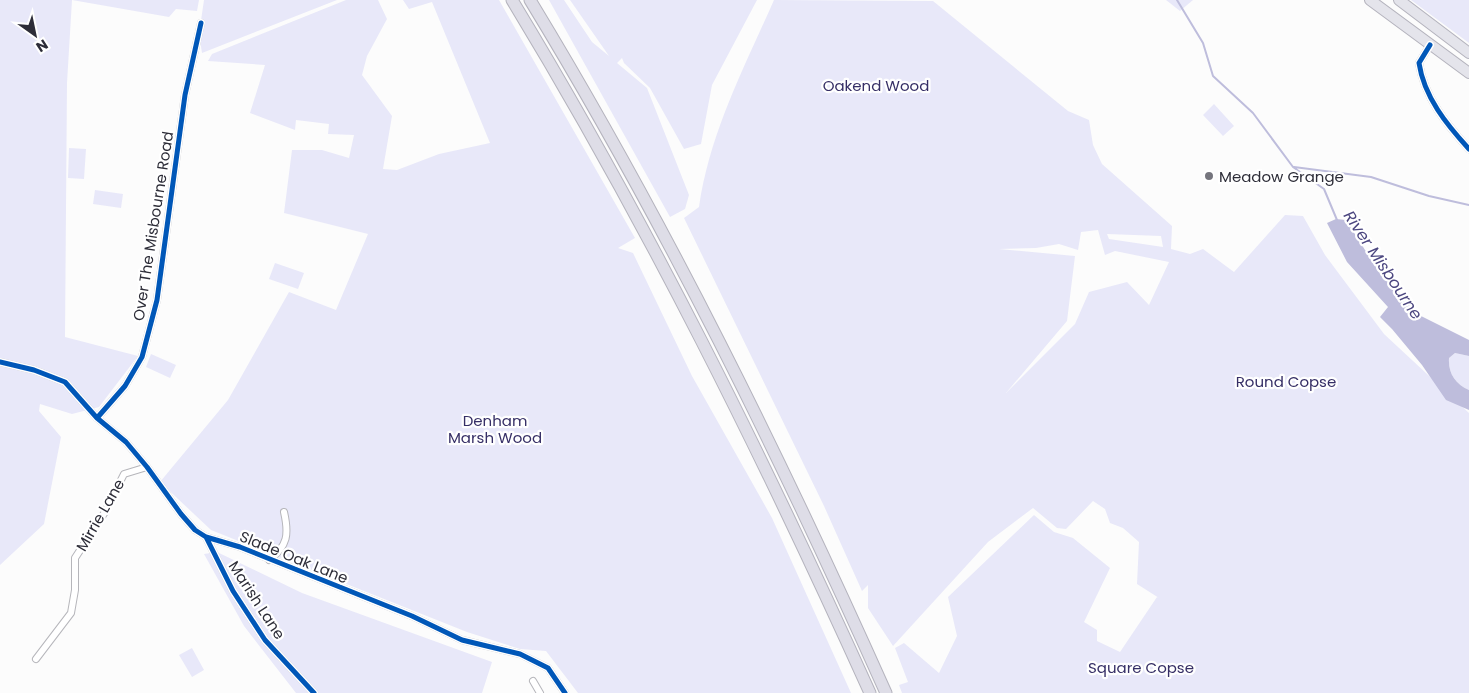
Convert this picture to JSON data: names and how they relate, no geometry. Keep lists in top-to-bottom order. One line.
{"streets":{"street":["Over The Misbourne Road","Mirrie Lane","Slade Oak Lane","Marish Lane"]},"crossings":[["Over The Misbourne Road","Slade Oak Lane"],["Mirrie Lane","Slade Oak Lane"],["Slade Oak Lane","Marish Lane"]],"water":["River Misbourne"],"parks":["Oakend Wood","Round Copse","Denham Marsh Wood","Square Copse"],"places":["Meadow Grange"],"north":"bottom right"}
